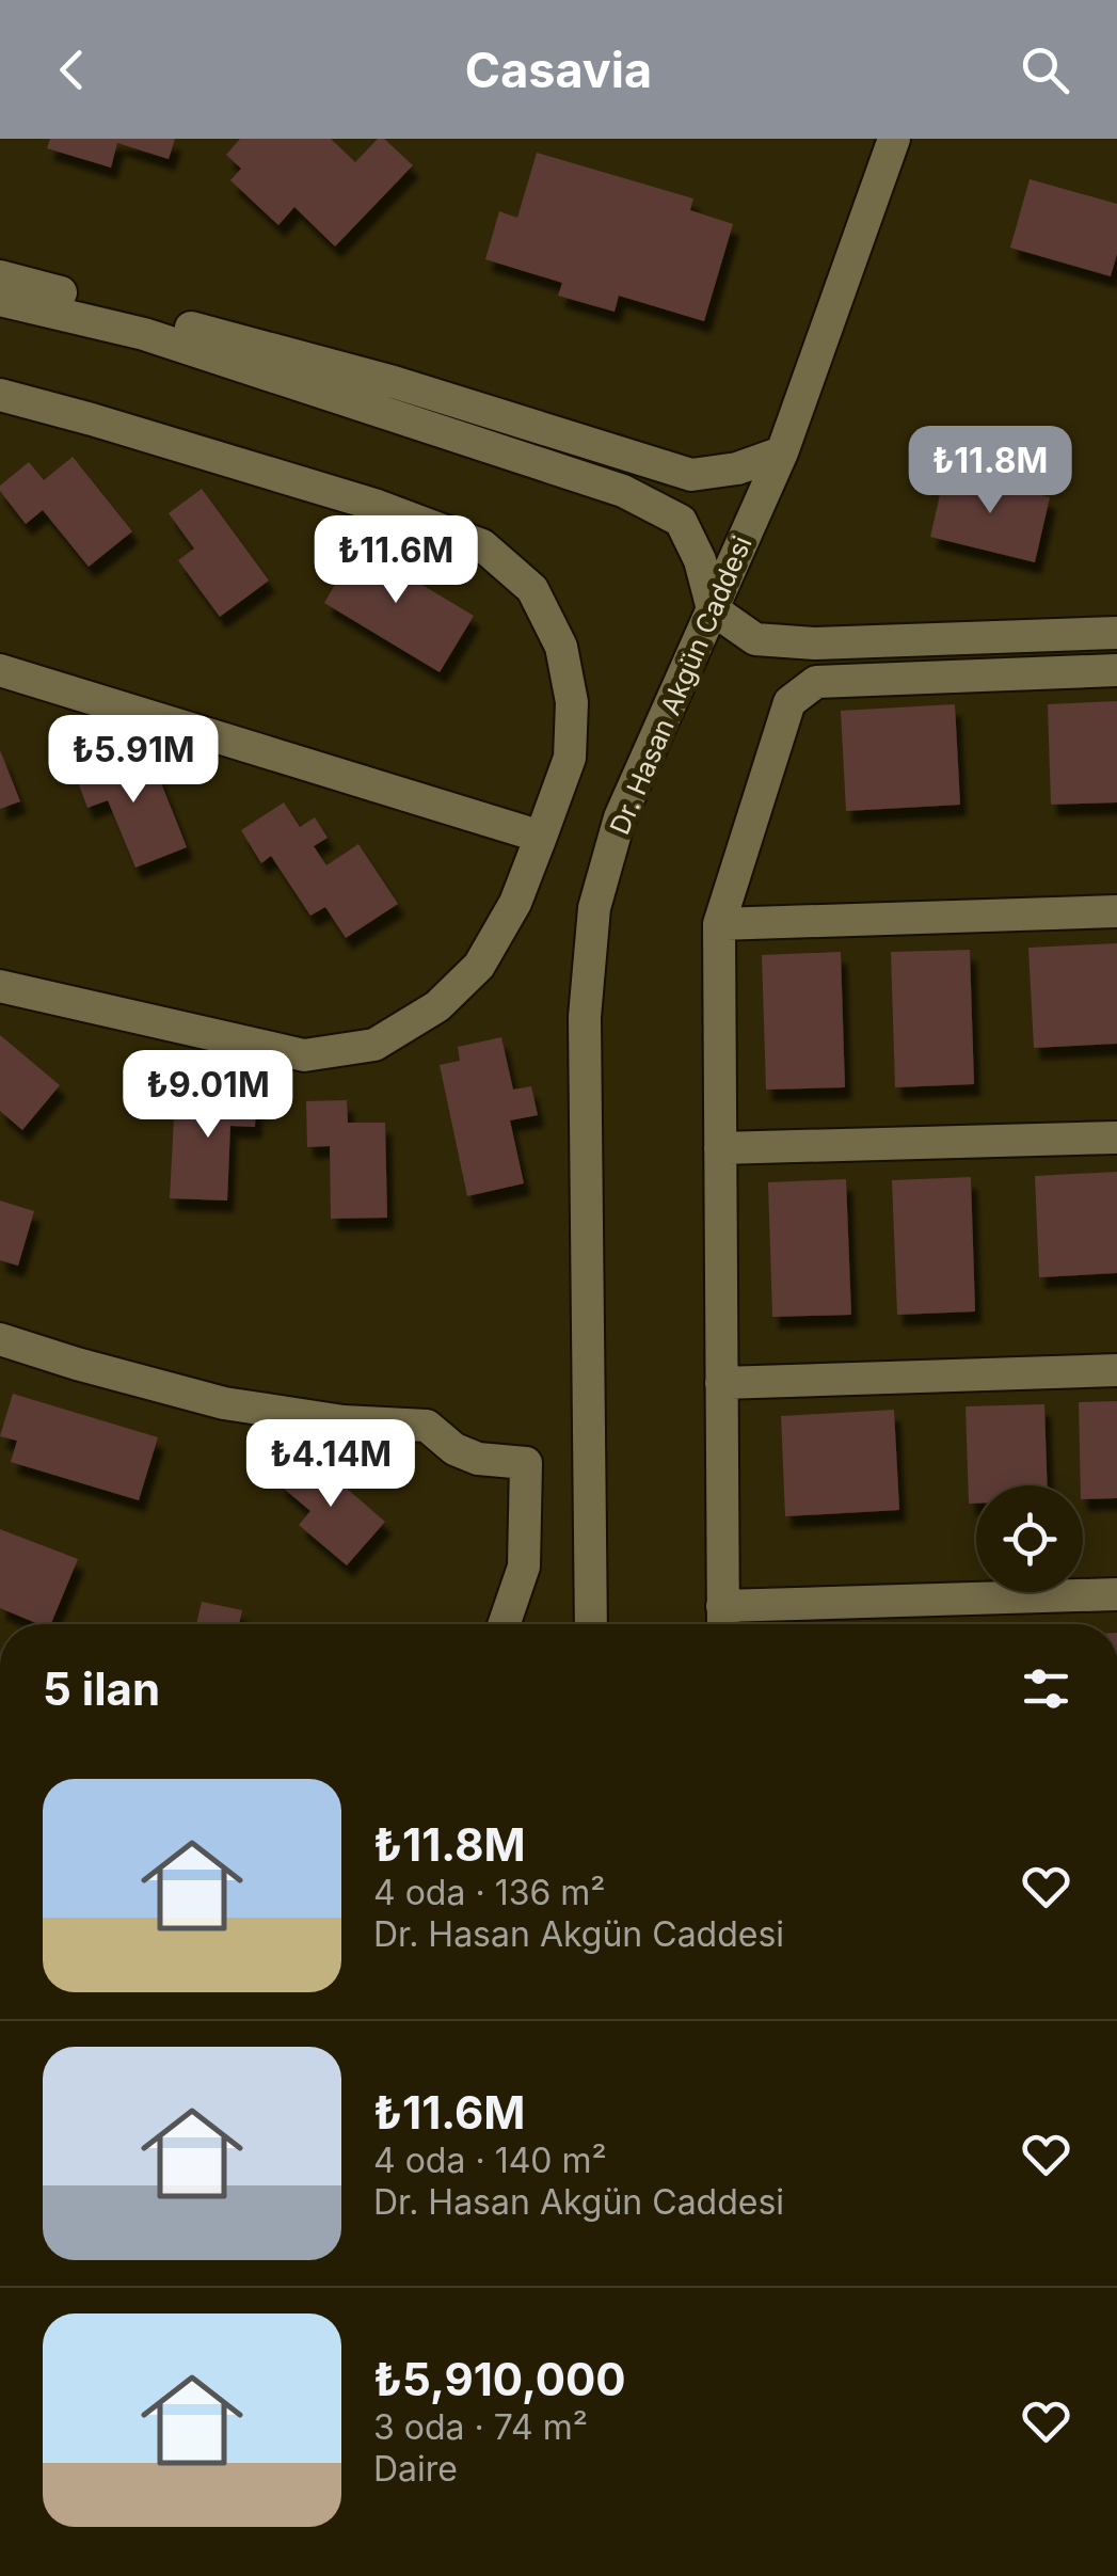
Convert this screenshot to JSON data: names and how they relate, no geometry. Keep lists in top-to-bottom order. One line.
{"streets":{"street":["Dr. Hasan Akgün Caddesi"]},"page":{"header":"Casavia","price":["₺11.8M","₺11.6M","₺5.91M","₺9.01M","₺4.14M"],"heading":"5 ilan","list":[{"name":"₺11.8M","note":"4 oda · 136 m² · Dr. Hasan Akgün Caddesi"},{"name":"₺11.6M","note":"4 oda · 140 m² · Dr. Hasan Akgün Caddesi"},{"name":"₺5,910,000","note":"3 oda · 74 m² · Daire"}]}}
